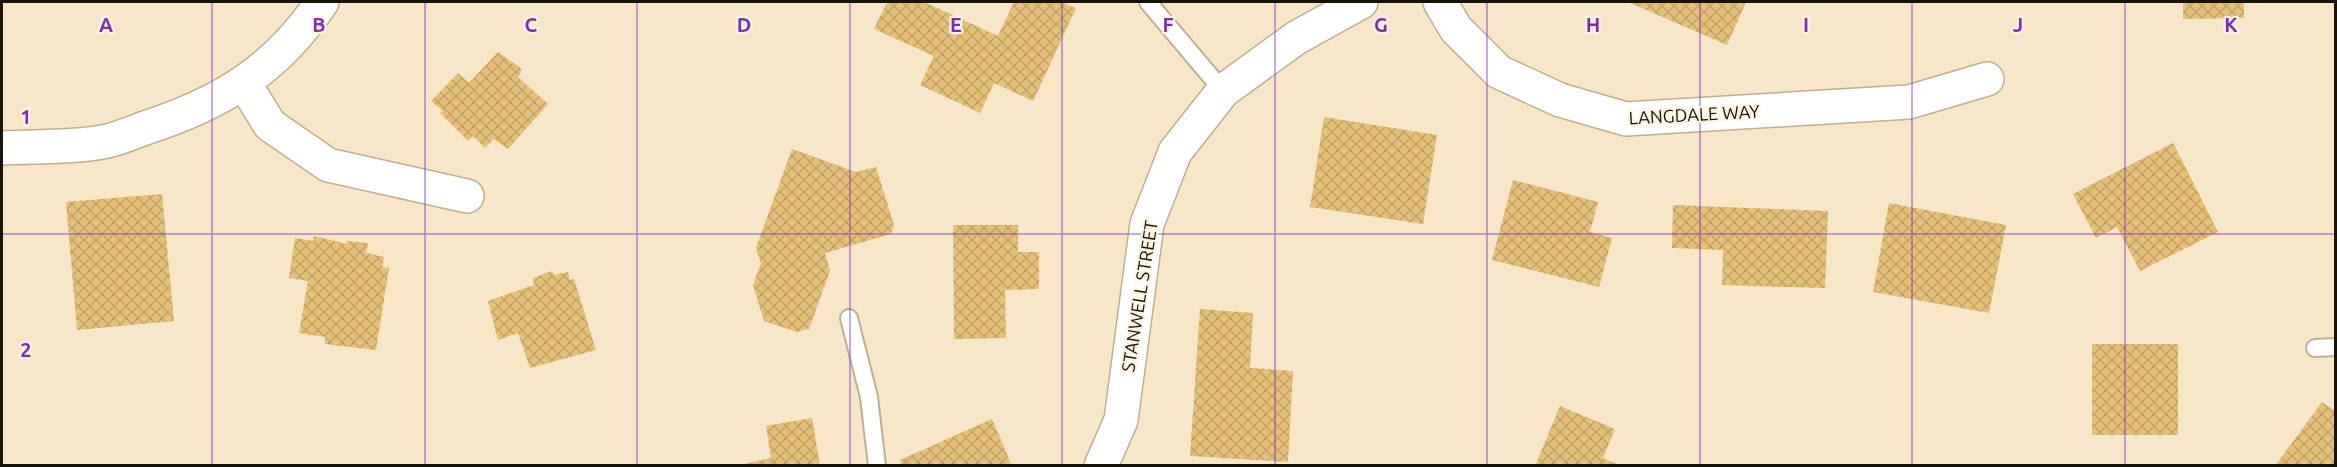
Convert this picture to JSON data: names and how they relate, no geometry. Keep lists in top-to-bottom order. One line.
{"streets":{"street":["LANGDALE WAY","STANWELL STREET"]},"grid":{"columns":["A","B","C","D","E","F","G","H","I","J","K"],"rows":["1","2"]}}
